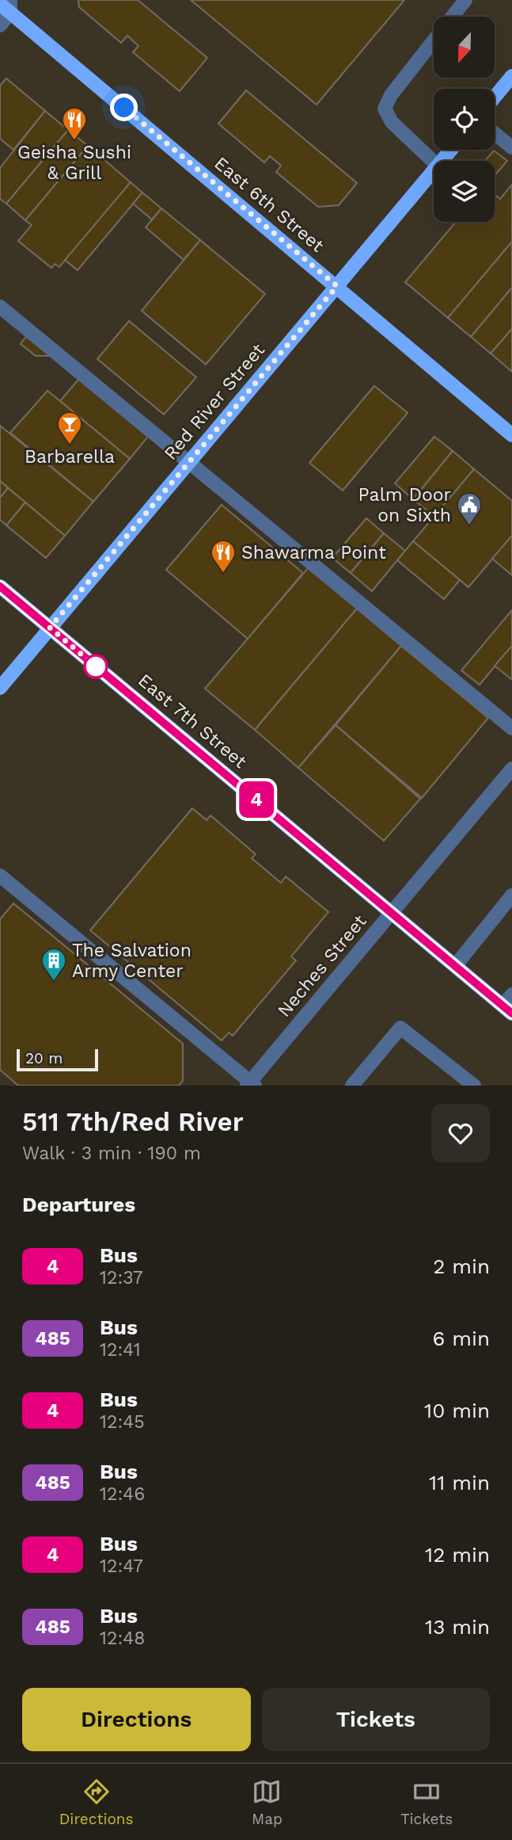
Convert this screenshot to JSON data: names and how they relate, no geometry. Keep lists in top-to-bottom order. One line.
{"streets":{"main road":["East 6th Street","Red River Street","East 7th Street"],"street":["Neches Street"]},"crossings":[["East 6th Street","Red River Street"],["Red River Street","East 7th Street"],["East 7th Street","Neches Street"]],"places":{"restaurant":["Geisha Sushi & Grill","Shawarma Point"],"bar":["Barbarella"],"public building":["Palm Door on Sixth"],"building":["The Salvation Army Center"]},"lines":["bus line 4"],"scale_bar":"20 m","north":"bottom","page":{"on_map":"4","scale":"20 m","heading":[["511 7th/Red River","Walk · 3 min · 190 m"],"Departures"],"list":[{"mark":"4","name":"Bus","note":"12:37","value":"2 min"},{"mark":"485","name":"Bus","note":"12:41","value":"6 min"},{"mark":"4","name":"Bus","note":"12:45","value":"10 min"},{"mark":"485","name":"Bus","note":"12:46","value":"11 min"},{"mark":"4","name":"Bus","note":"12:47","value":"12 min"},{"mark":"485","name":"Bus","note":"12:48","value":"13 min"}],"buttons":["Directions","Tickets"],"tabs":["Directions","Map","Tickets"]}}
